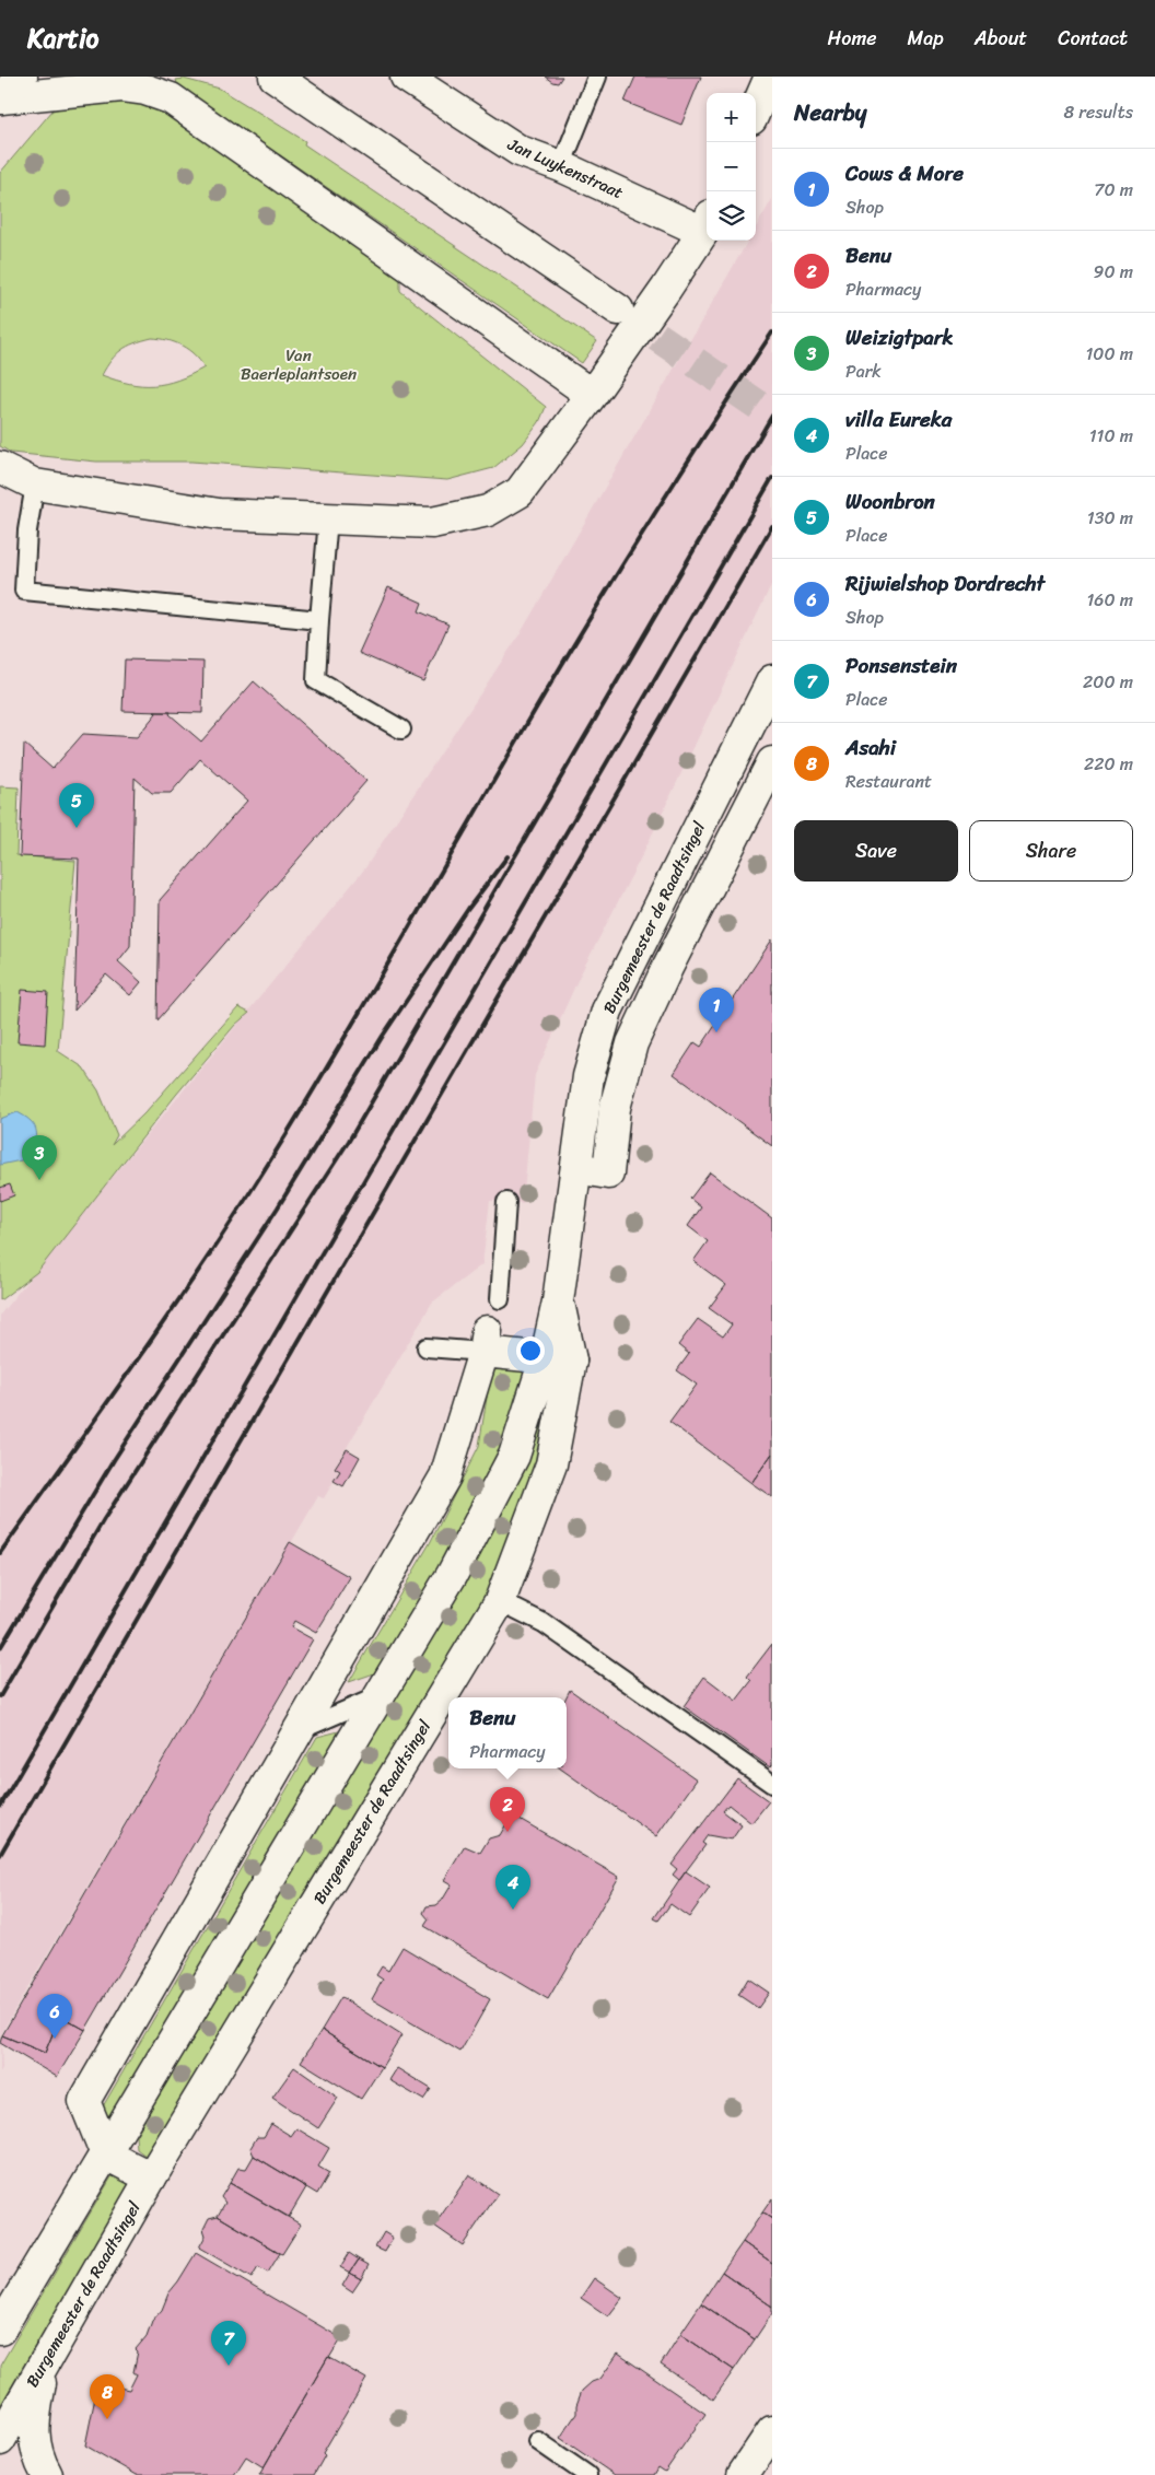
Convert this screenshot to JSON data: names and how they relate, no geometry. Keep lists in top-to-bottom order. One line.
{"streets":{"main road":["Jan Luykenstraat","Burgemeester de Raadtsingel"]},"parks":["Van Baerleplantsoen"],"page":{"header":"Kartio","nav":["Home","Map","About","Contact"],"heading":["Nearby","8 results"],"map_buttons":["+","−"],"list":[{"mark":"1","name":"Cows & More","note":"Shop","value":"70 m"},{"mark":"2","name":"Benu","note":"Pharmacy","value":"90 m"},{"mark":"3","name":"Weizigtpark","note":"Park","value":"100 m"},{"mark":"4","name":"villa Eureka","note":"Place","value":"110 m"},{"mark":"5","name":"Woonbron","note":"Place","value":"130 m"},{"mark":"6","name":"Rijwielshop Dordrecht","note":"Shop","value":"160 m"},{"mark":"7","name":"Ponsenstein","note":"Place","value":"200 m"},{"mark":"8","name":"Asahi","note":"Restaurant","value":"220 m"}],"pins":["5","1","3","2","4","6","7","8"],"buttons":["Save","Share"],"popup":["Benu","Pharmacy"]}}
